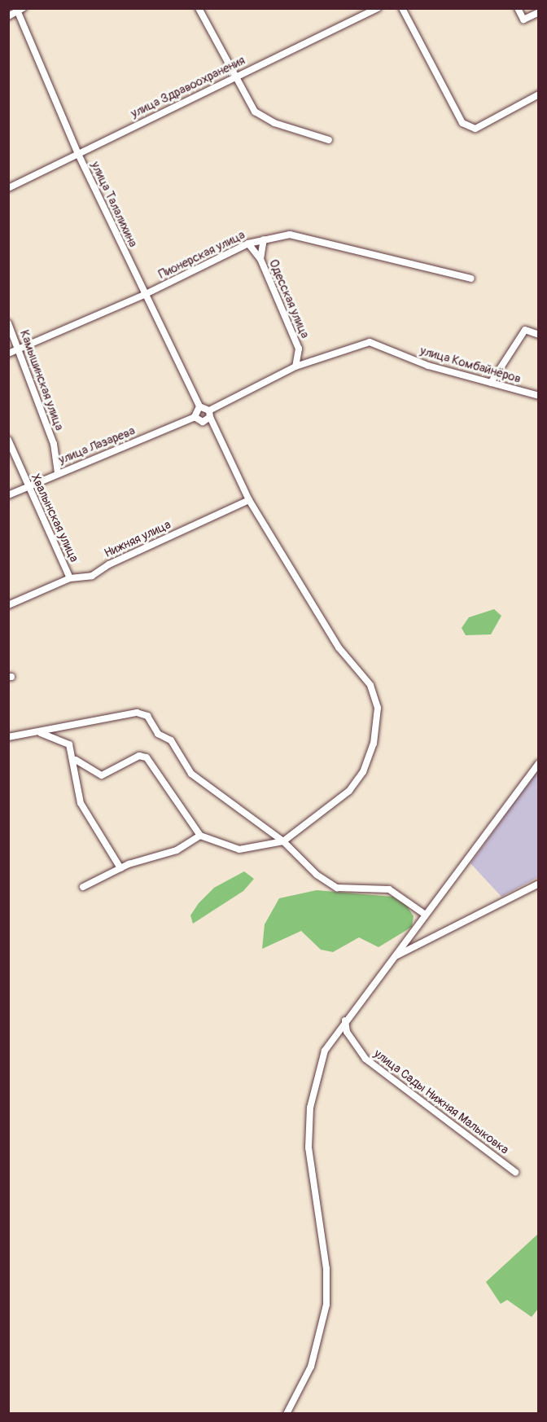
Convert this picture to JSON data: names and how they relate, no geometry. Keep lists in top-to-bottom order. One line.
{"streets":{"street":["улица Здравоохранения","улица Талалихина","Пионерская улица","Одесская улица","улица Комбайнёров","Камышинская улица","улица Лазарева","Хвалынская улица","Нижняя улица","улица Сады Нижняя Малыковка"]},"crossings":[["улица Здравоохранения","улица Талалихина"],["улица Талалихина","Пионерская улица"],["Пионерская улица","Одесская улица"],["Пионерская улица","Камышинская улица"],["Одесская улица","улица Комбайнёров"],["Камышинская улица","улица Лазарева"],["улица Лазарева","Хвалынская улица"],["Хвалынская улица","Нижняя улица"]]}
